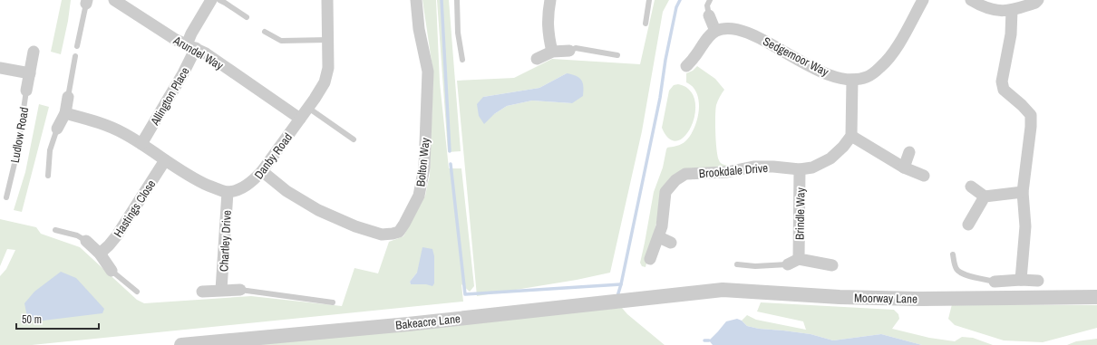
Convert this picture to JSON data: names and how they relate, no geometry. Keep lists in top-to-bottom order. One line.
{"streets":{"street":["Arundel Way","Sedgemoor Way","Allington Place","Ludlow Road","Danby Road","Bolton Way","Brookdale Drive","Hastings Close","Brindle Way","Chartley Drive","Moorway Lane","Bakeacre Lane"]},"crossings":[["Arundel Way","Allington Place"],["Arundel Way","Danby Road"],["Danby Road","Bolton Way"],["Danby Road","Chartley Drive"],["Brookdale Drive","Brindle Way"],["Moorway Lane","Bakeacre Lane"]],"scale_bar":"50 m"}
